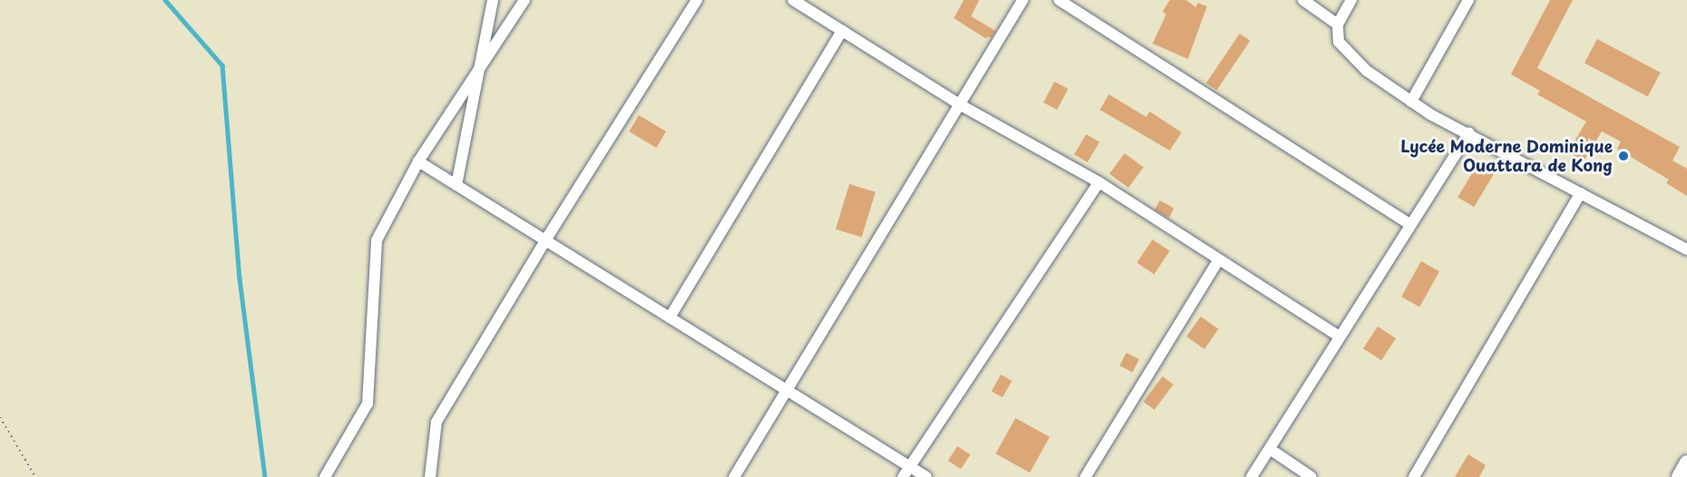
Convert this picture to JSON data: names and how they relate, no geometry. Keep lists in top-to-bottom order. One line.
{"places":["Lycée Moderne Dominique Ouattara de Kong"]}
